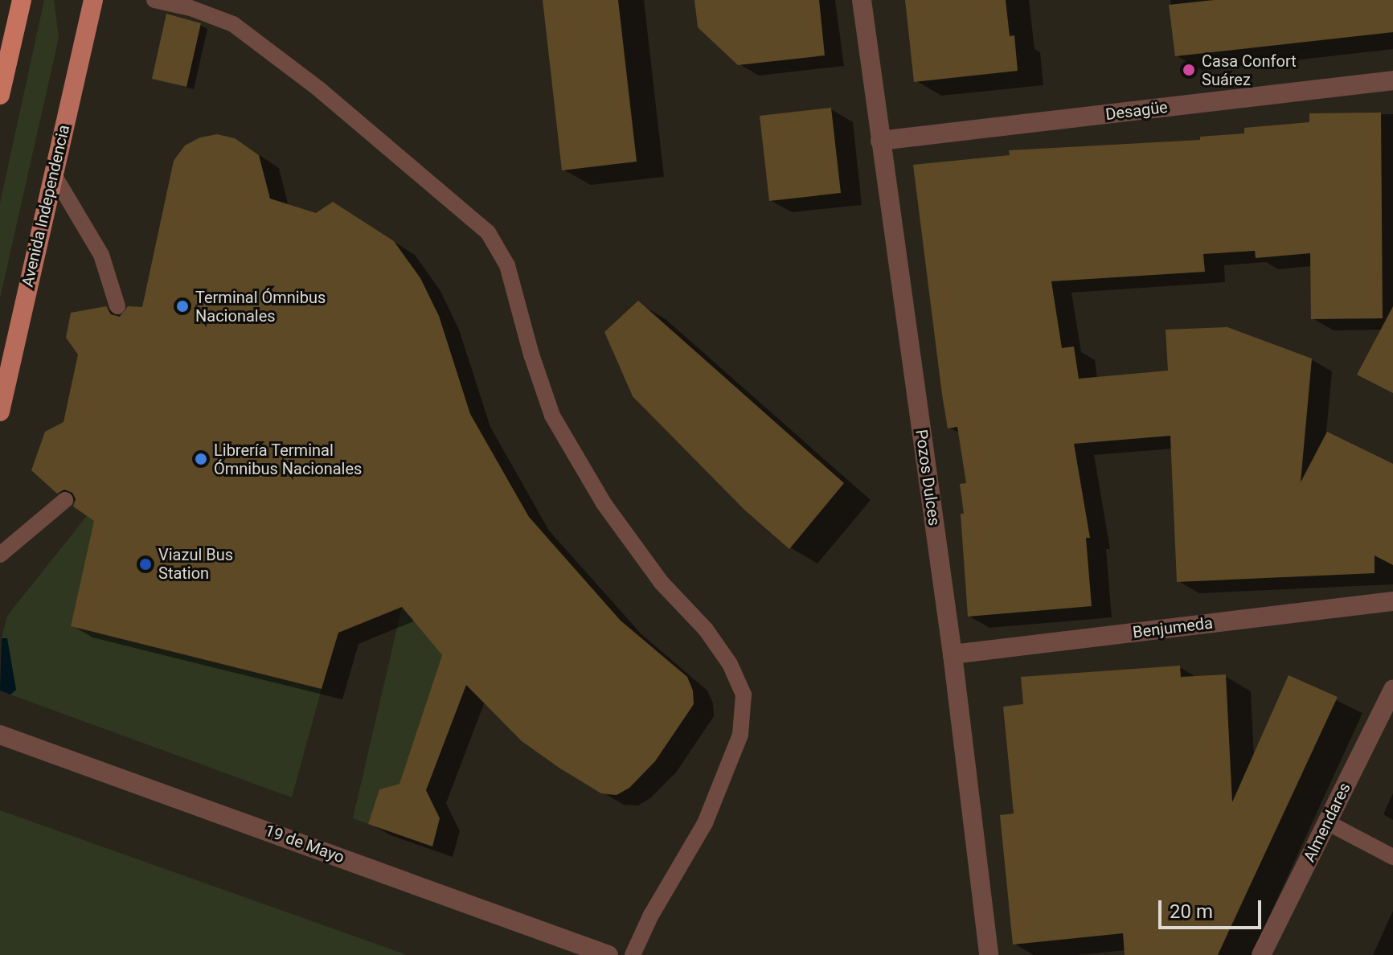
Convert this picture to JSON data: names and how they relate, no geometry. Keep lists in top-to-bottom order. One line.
{"streets":{"main road":["Avenida Independencia"],"street":["Desagüe","Pozos Dulces","Benjumeda","Almendares","19 de Mayo"]},"crossings":[["Desagüe","Pozos Dulces"],["Pozos Dulces","Benjumeda"]],"places":["Casa Confort Suárez","Terminal Ómnibus Nacionales","Librería Terminal Ómnibus Nacionales","Viazul Bus Station"],"scale_bar":"20 m"}
